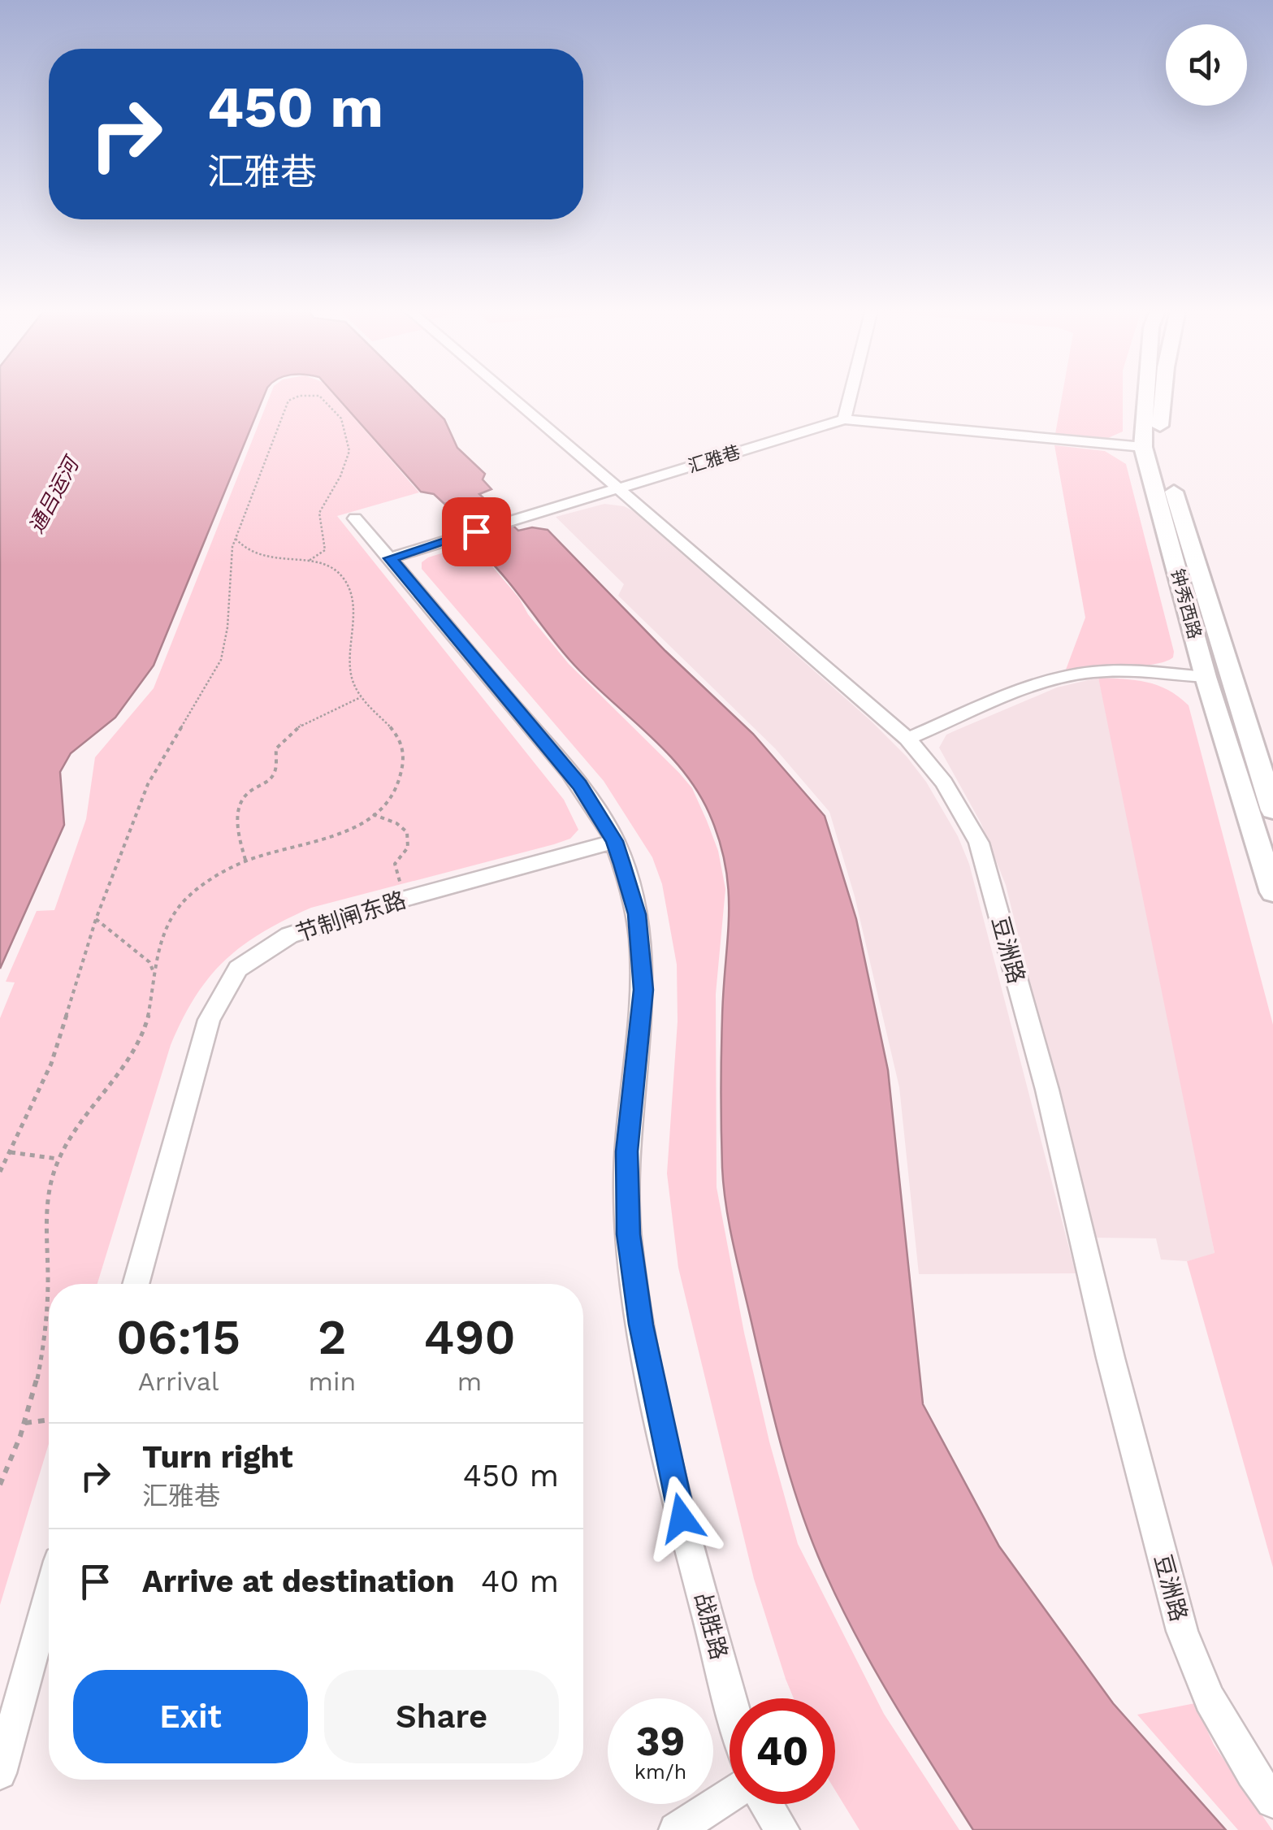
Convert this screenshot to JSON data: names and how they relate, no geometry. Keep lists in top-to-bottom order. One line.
{"streets":{"main road":["钟秀西路"],"street":["汇雅巷","节制闸东路","豆洲路","战胜路"]},"crossings":[["汇雅巷","钟秀西路"],["汇雅巷","豆洲路"],["汇雅巷","战胜路"],["节制闸东路","战胜路"]],"water":["通吕运河"],"page":{"turn":["450 m","汇雅巷"],"eta":["06:15","Arrival","2","min","490","m"],"list":[{"name":"Turn right","note":"汇雅巷","value":"450 m"},{"name":"Arrive at destination","value":"40 m"}],"buttons":["Exit","Share"],"speed":"39 km/h","limit":"40"}}
